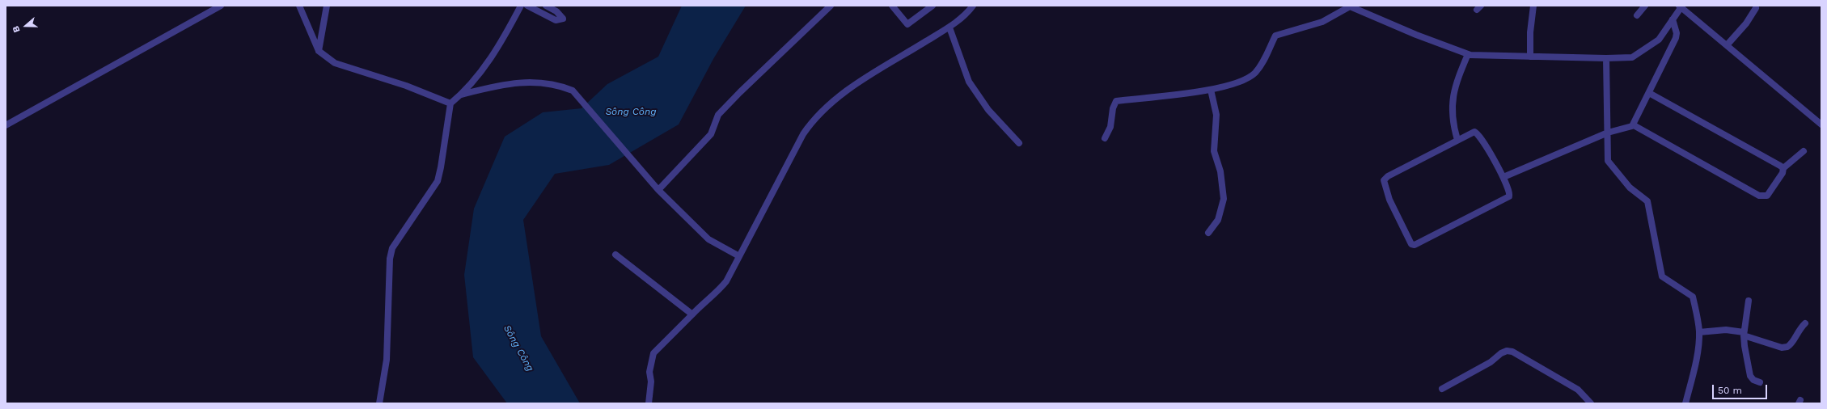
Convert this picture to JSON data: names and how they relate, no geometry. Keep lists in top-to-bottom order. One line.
{"water":["Sông Công"],"scale_bar":"50 m","north":"left"}
